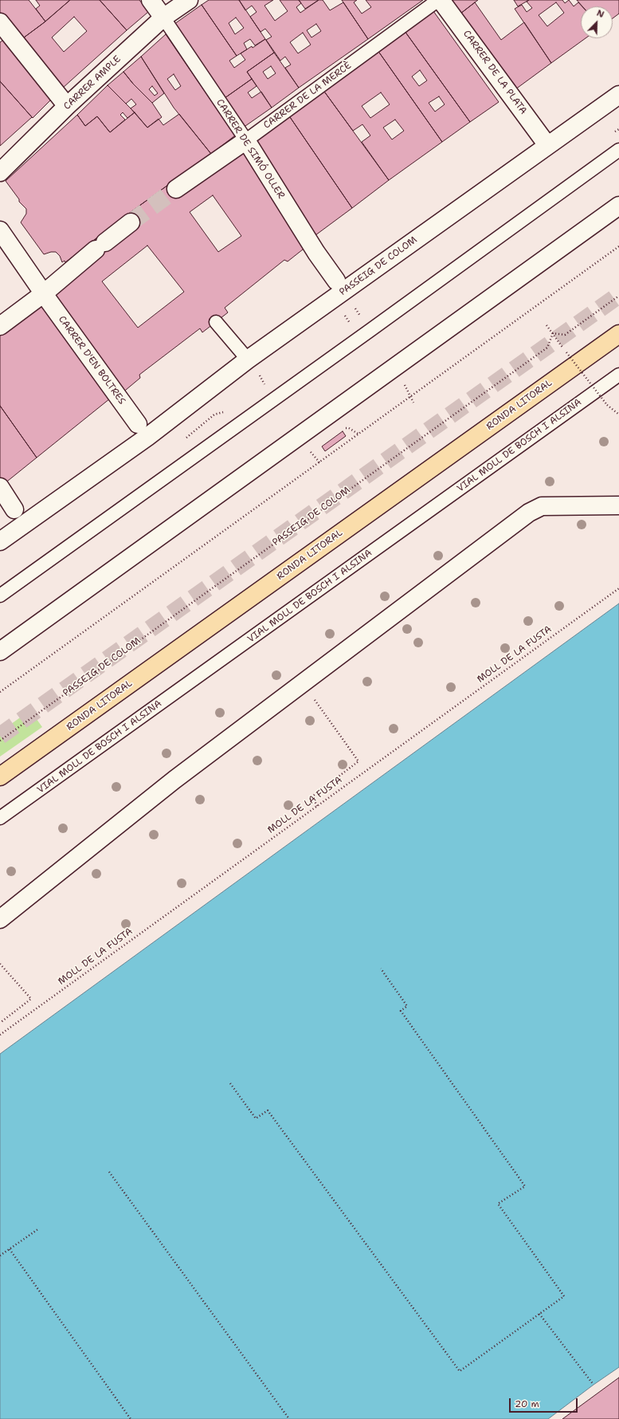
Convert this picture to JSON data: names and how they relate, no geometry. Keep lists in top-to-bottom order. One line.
{"streets":{"highway":["RONDA LITORAL"],"street":["CARRER DE LA PLATA","CARRER AMPLE","CARRER DE LA MERCÈ","CARRER DE SIMÓ OLLER","PASSEIG DE COLOM","CARRER D'EN BOLTRES"],"lane":["VIAL MOLL DE BOSCH I ALSINA"],"path":["MOLL DE LA FUSTA"]},"crossings":[["CARRER DE LA PLATA","PASSEIG DE COLOM"],["CARRER AMPLE","CARRER DE SIMÓ OLLER"],["CARRER DE LA MERCÈ","CARRER DE SIMÓ OLLER"]],"scale_bar":"20 m","north":"top right"}
